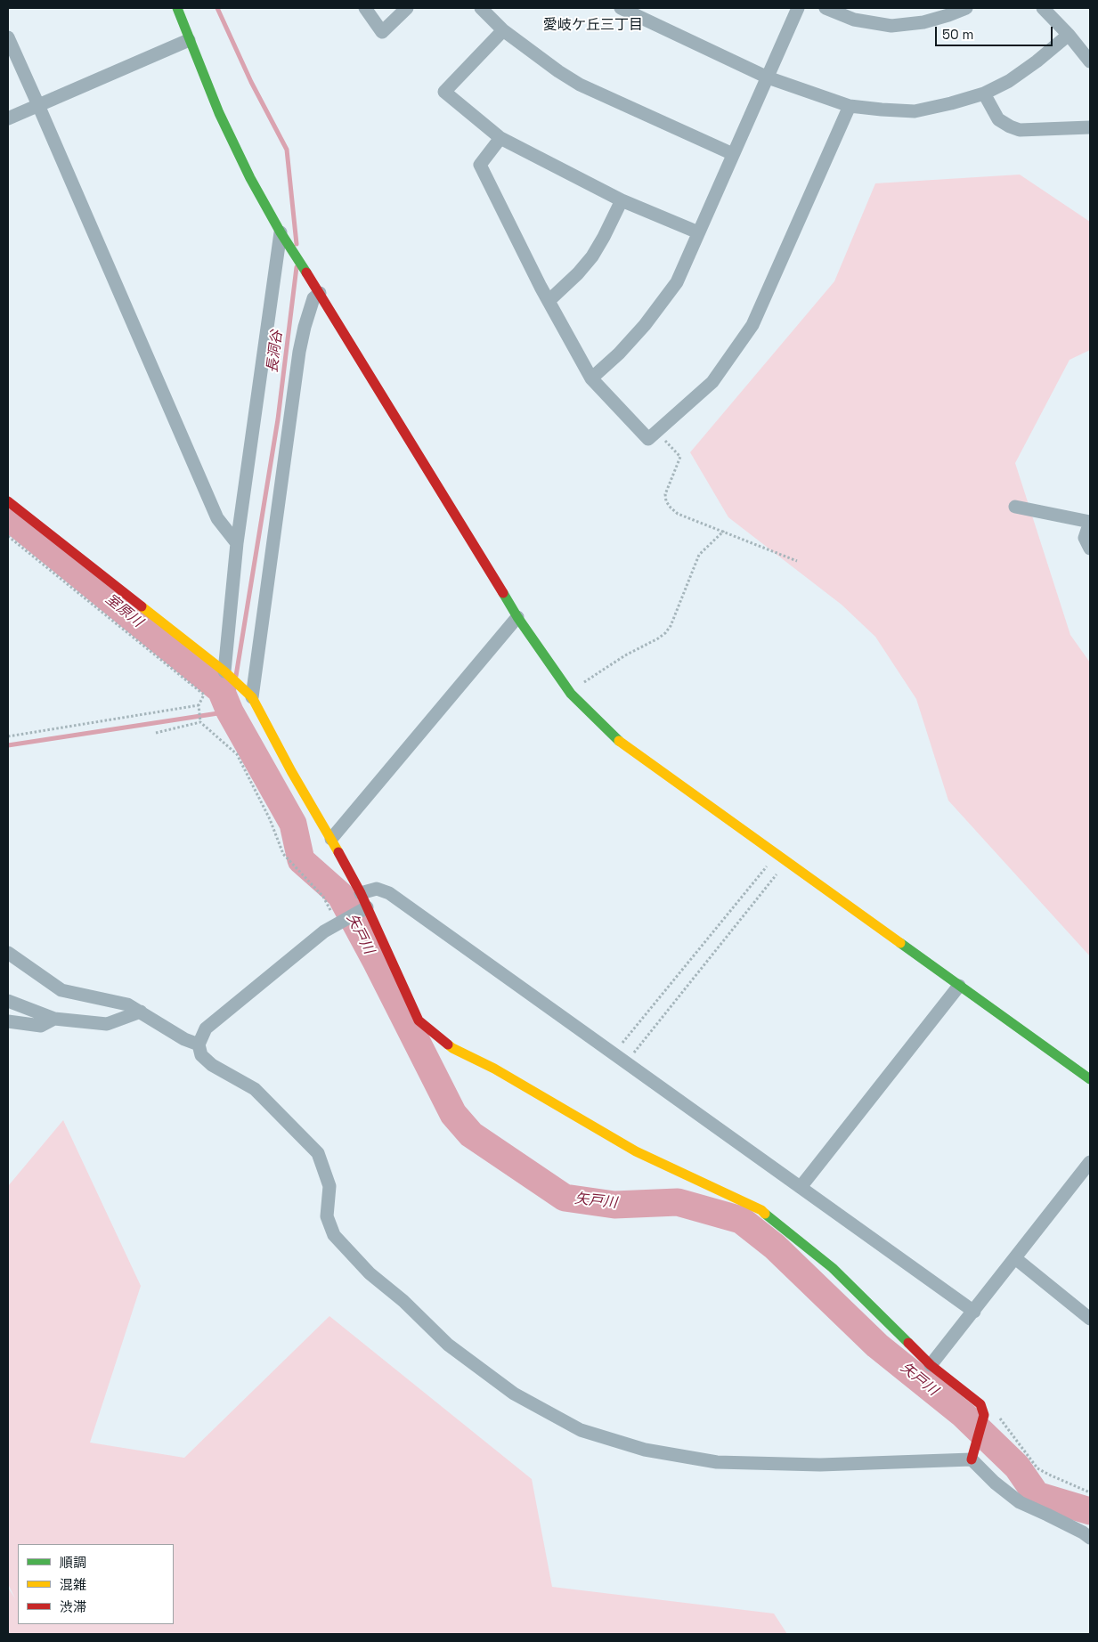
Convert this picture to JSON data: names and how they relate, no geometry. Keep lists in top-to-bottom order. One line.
{"districts":["愛岐ケ丘三丁目"],"water":["長洞谷","室原川","矢戸川"],"legend":["順調","混雑","渋滞"],"scale_bar":"50 m"}
